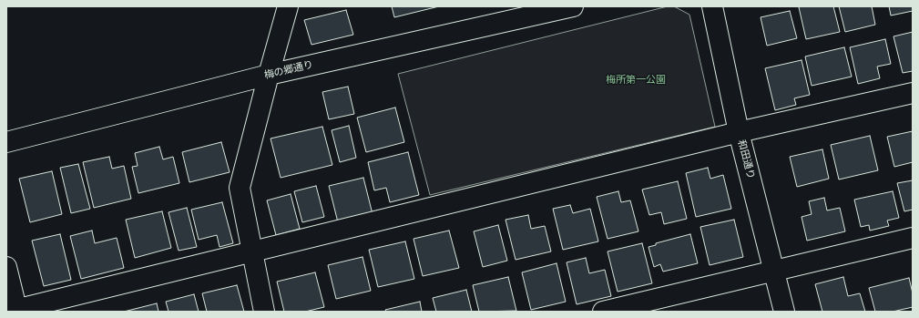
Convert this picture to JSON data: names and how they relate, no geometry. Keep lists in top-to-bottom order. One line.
{"streets":{"street":["梅の郷通り","和田通り"]},"parks":["梅所第一公園"]}
